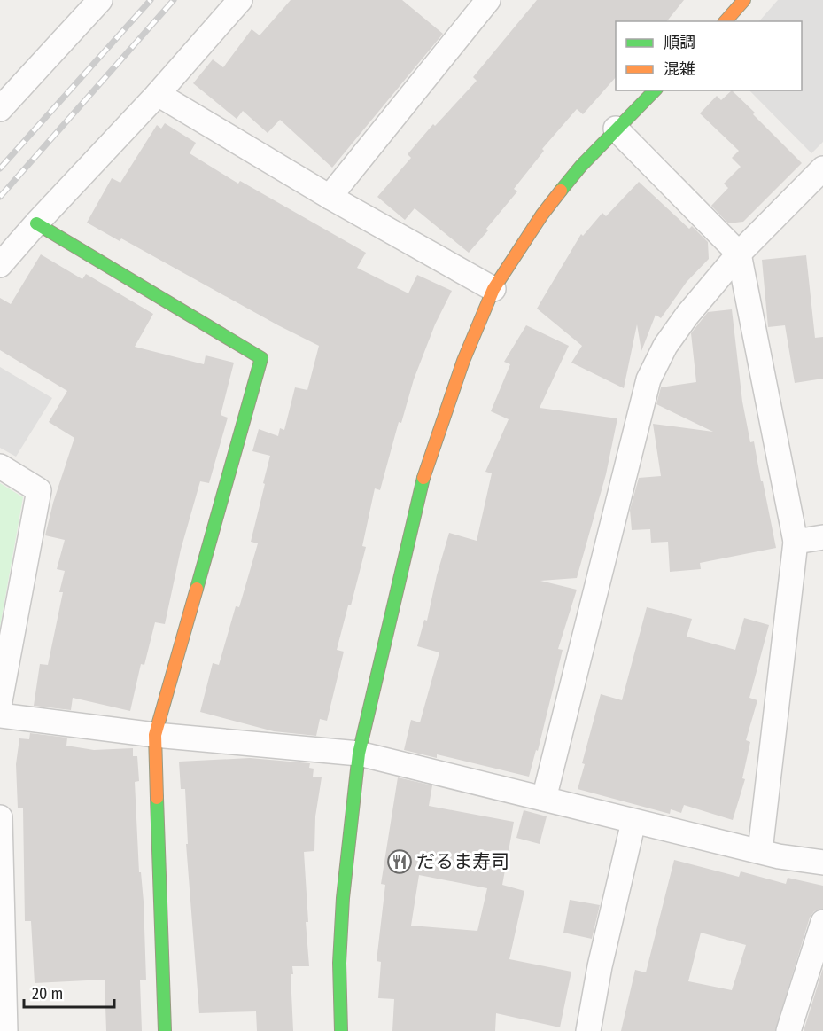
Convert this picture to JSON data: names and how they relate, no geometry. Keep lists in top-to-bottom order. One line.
{"places":{"restaurant":["だるま寿司"]},"legend":["順調","混雑"],"scale_bar":"20 m"}
